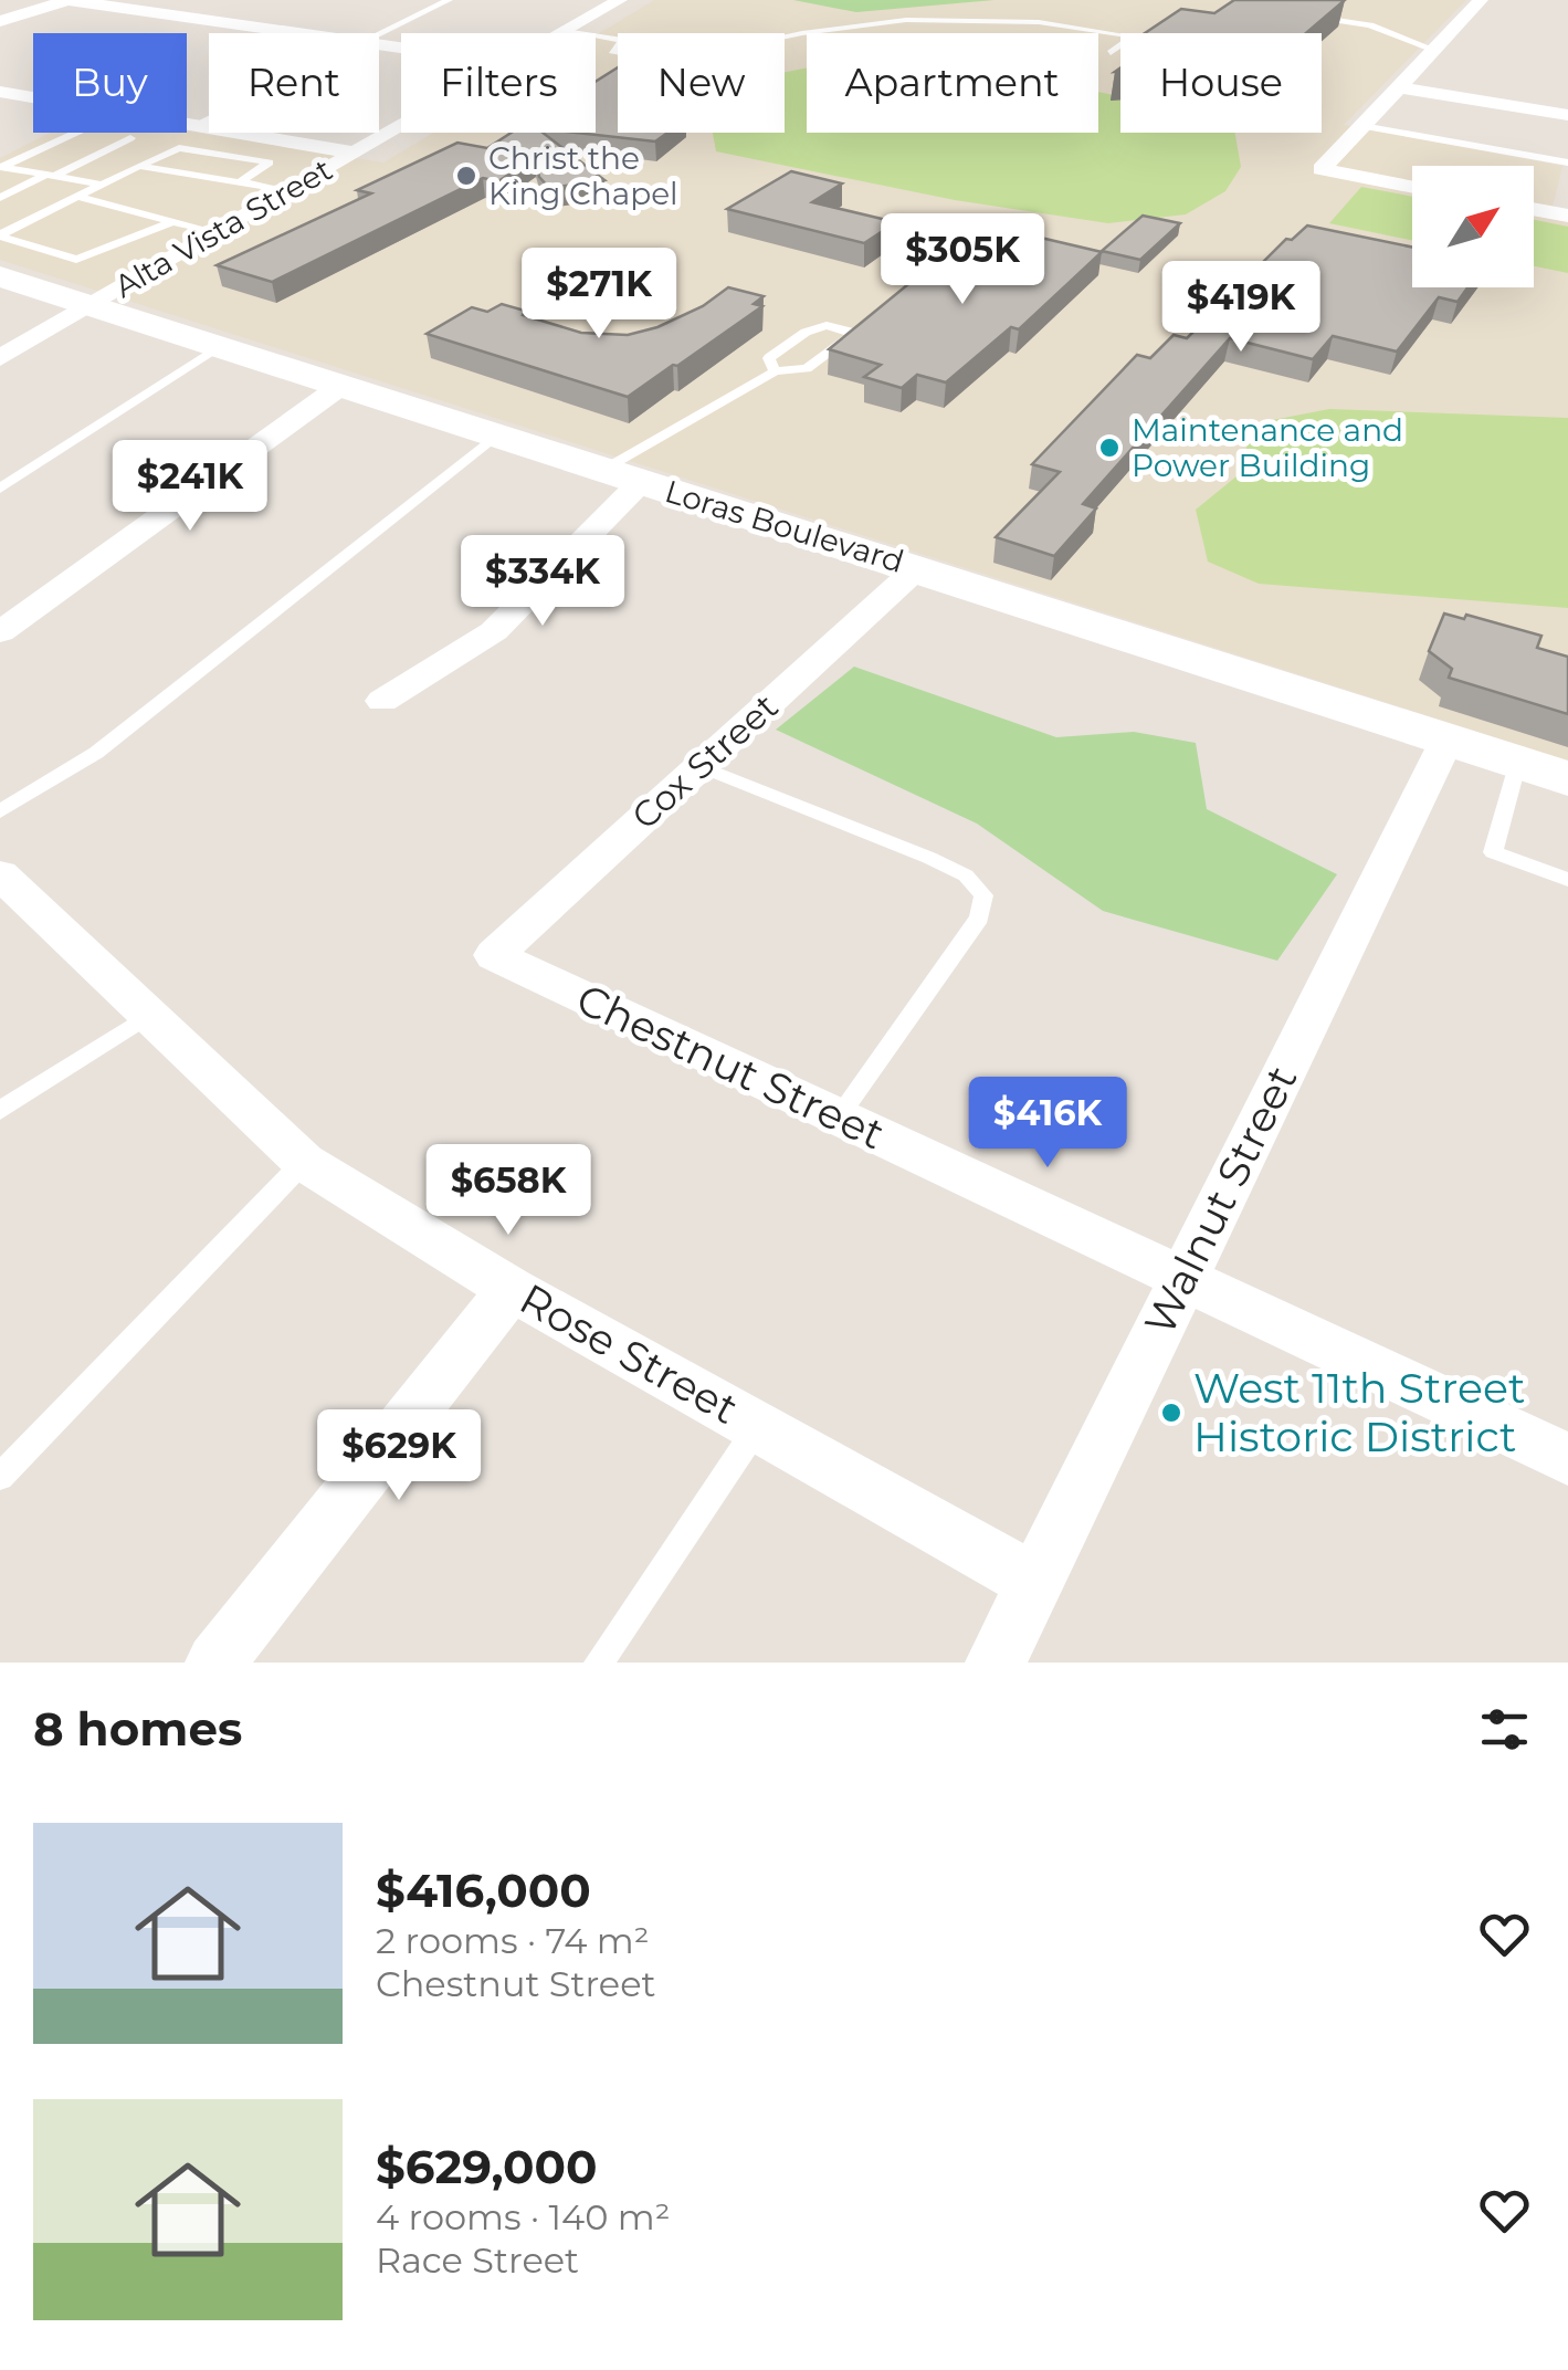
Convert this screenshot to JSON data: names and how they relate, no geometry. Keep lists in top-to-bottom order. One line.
{"streets":{"main road":["Loras Boulevard"],"street":["Alta Vista Street","Cox Street","Chestnut Street","Walnut Street","Rose Street"]},"crossings":[["Alta Vista Street","Loras Boulevard"],["Loras Boulevard","Cox Street"],["Loras Boulevard","Walnut Street"],["Cox Street","Chestnut Street"],["Chestnut Street","Walnut Street"],["Walnut Street","Rose Street"]],"places":["Christ the King Chapel","Maintenance and Power Building","West 11th Street Historic District"],"north":"top right","page":{"chip":["Buy","Rent","Filters","New","Apartment","House"],"price":["$305K","$271K","$419K","$241K","$334K","$416K","$658K","$629K"],"heading":"8 homes","list":[{"name":"$416,000","note":"2 rooms · 74 m² · Chestnut Street"},{"name":"$629,000","note":"4 rooms · 140 m² · Race Street"}]}}
